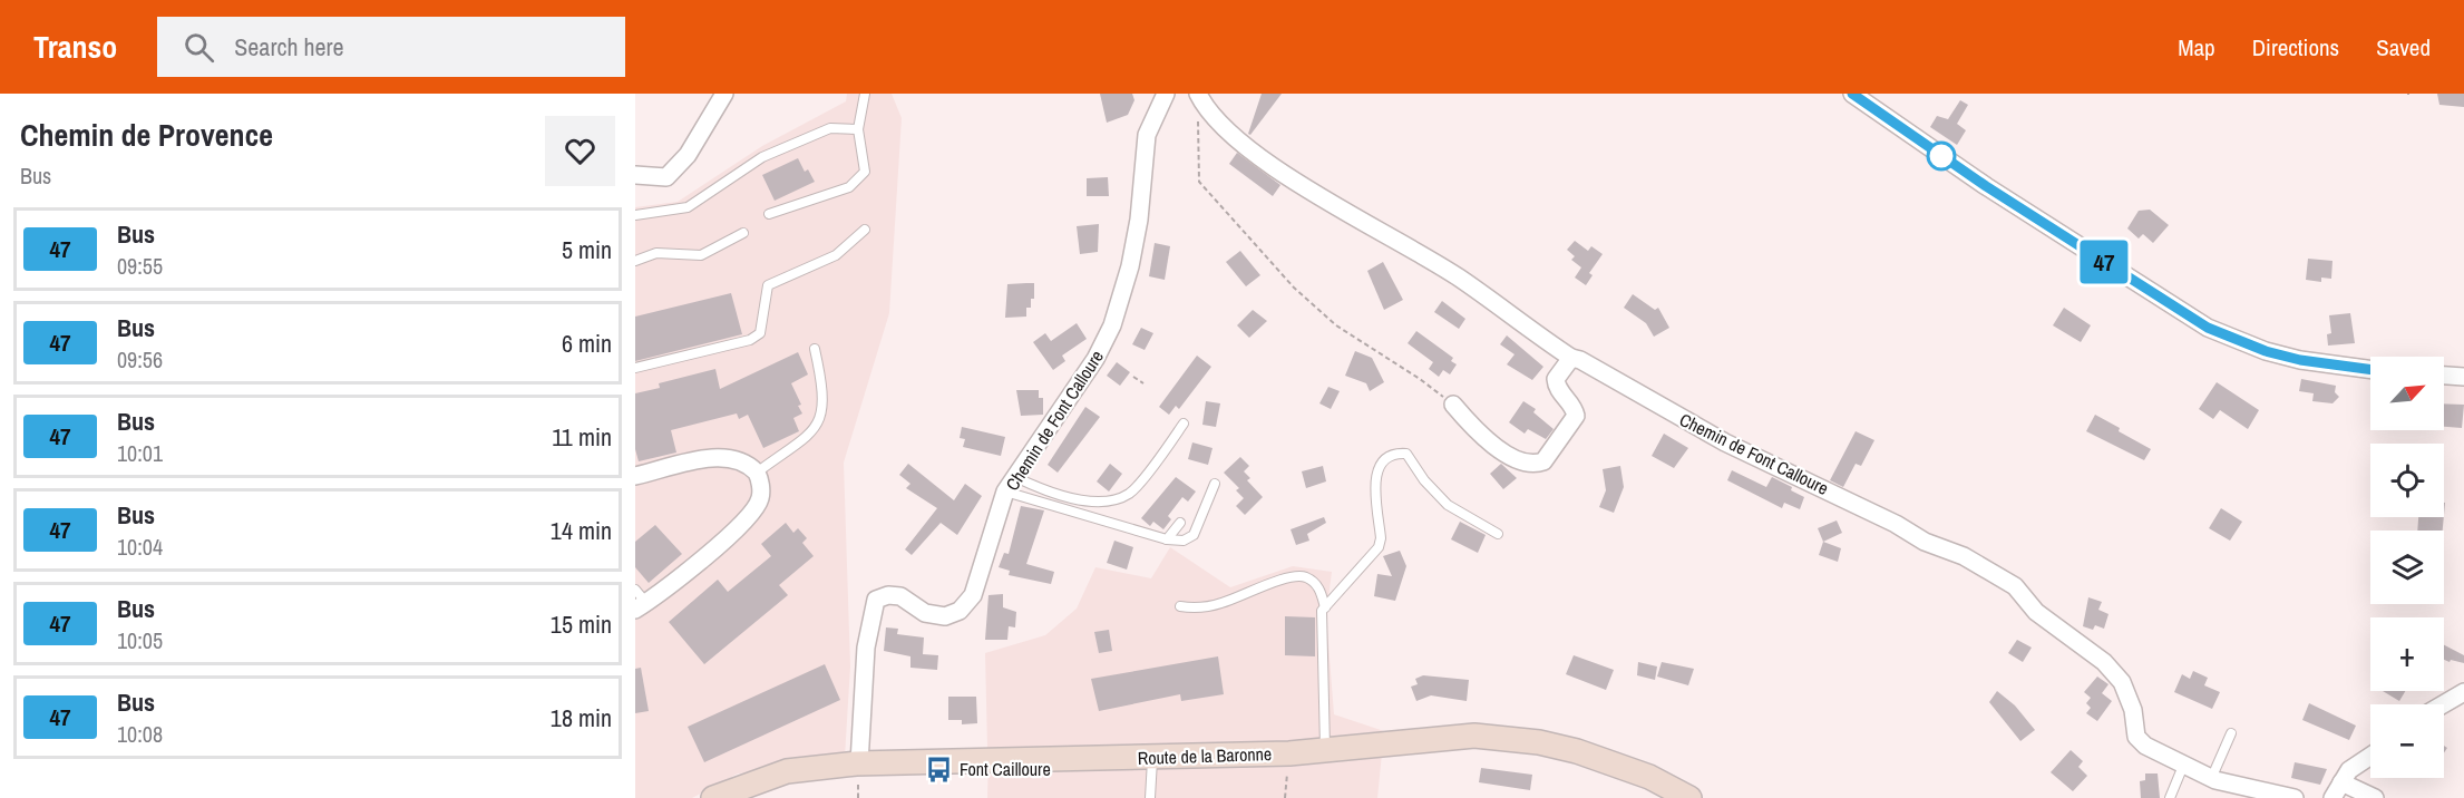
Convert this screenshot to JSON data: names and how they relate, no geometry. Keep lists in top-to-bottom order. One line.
{"streets":{"main road":["Route de la Baronne"],"street":["Chemin de Font Calloure"]},"crossings":[["Chemin de Font Calloure","Route de la Baronne"]],"places":{"bus stop":["Font Cailloure"]},"lines":["bus line 47"],"north":"top right","page":{"header":"Transo","search":"Search here","nav":["Map","Directions","Saved"],"heading":["Chemin de Provence","Bus"],"on_map":"47","list":[{"mark":"47","name":"Bus","note":"09:55","value":"5 min"},{"mark":"47","name":"Bus","note":"09:56","value":"6 min"},{"mark":"47","name":"Bus","note":"10:01","value":"11 min"},{"mark":"47","name":"Bus","note":"10:04","value":"14 min"},{"mark":"47","name":"Bus","note":"10:05","value":"15 min"},{"mark":"47","name":"Bus","note":"10:08","value":"18 min"}],"map_buttons":["+","−"]}}
